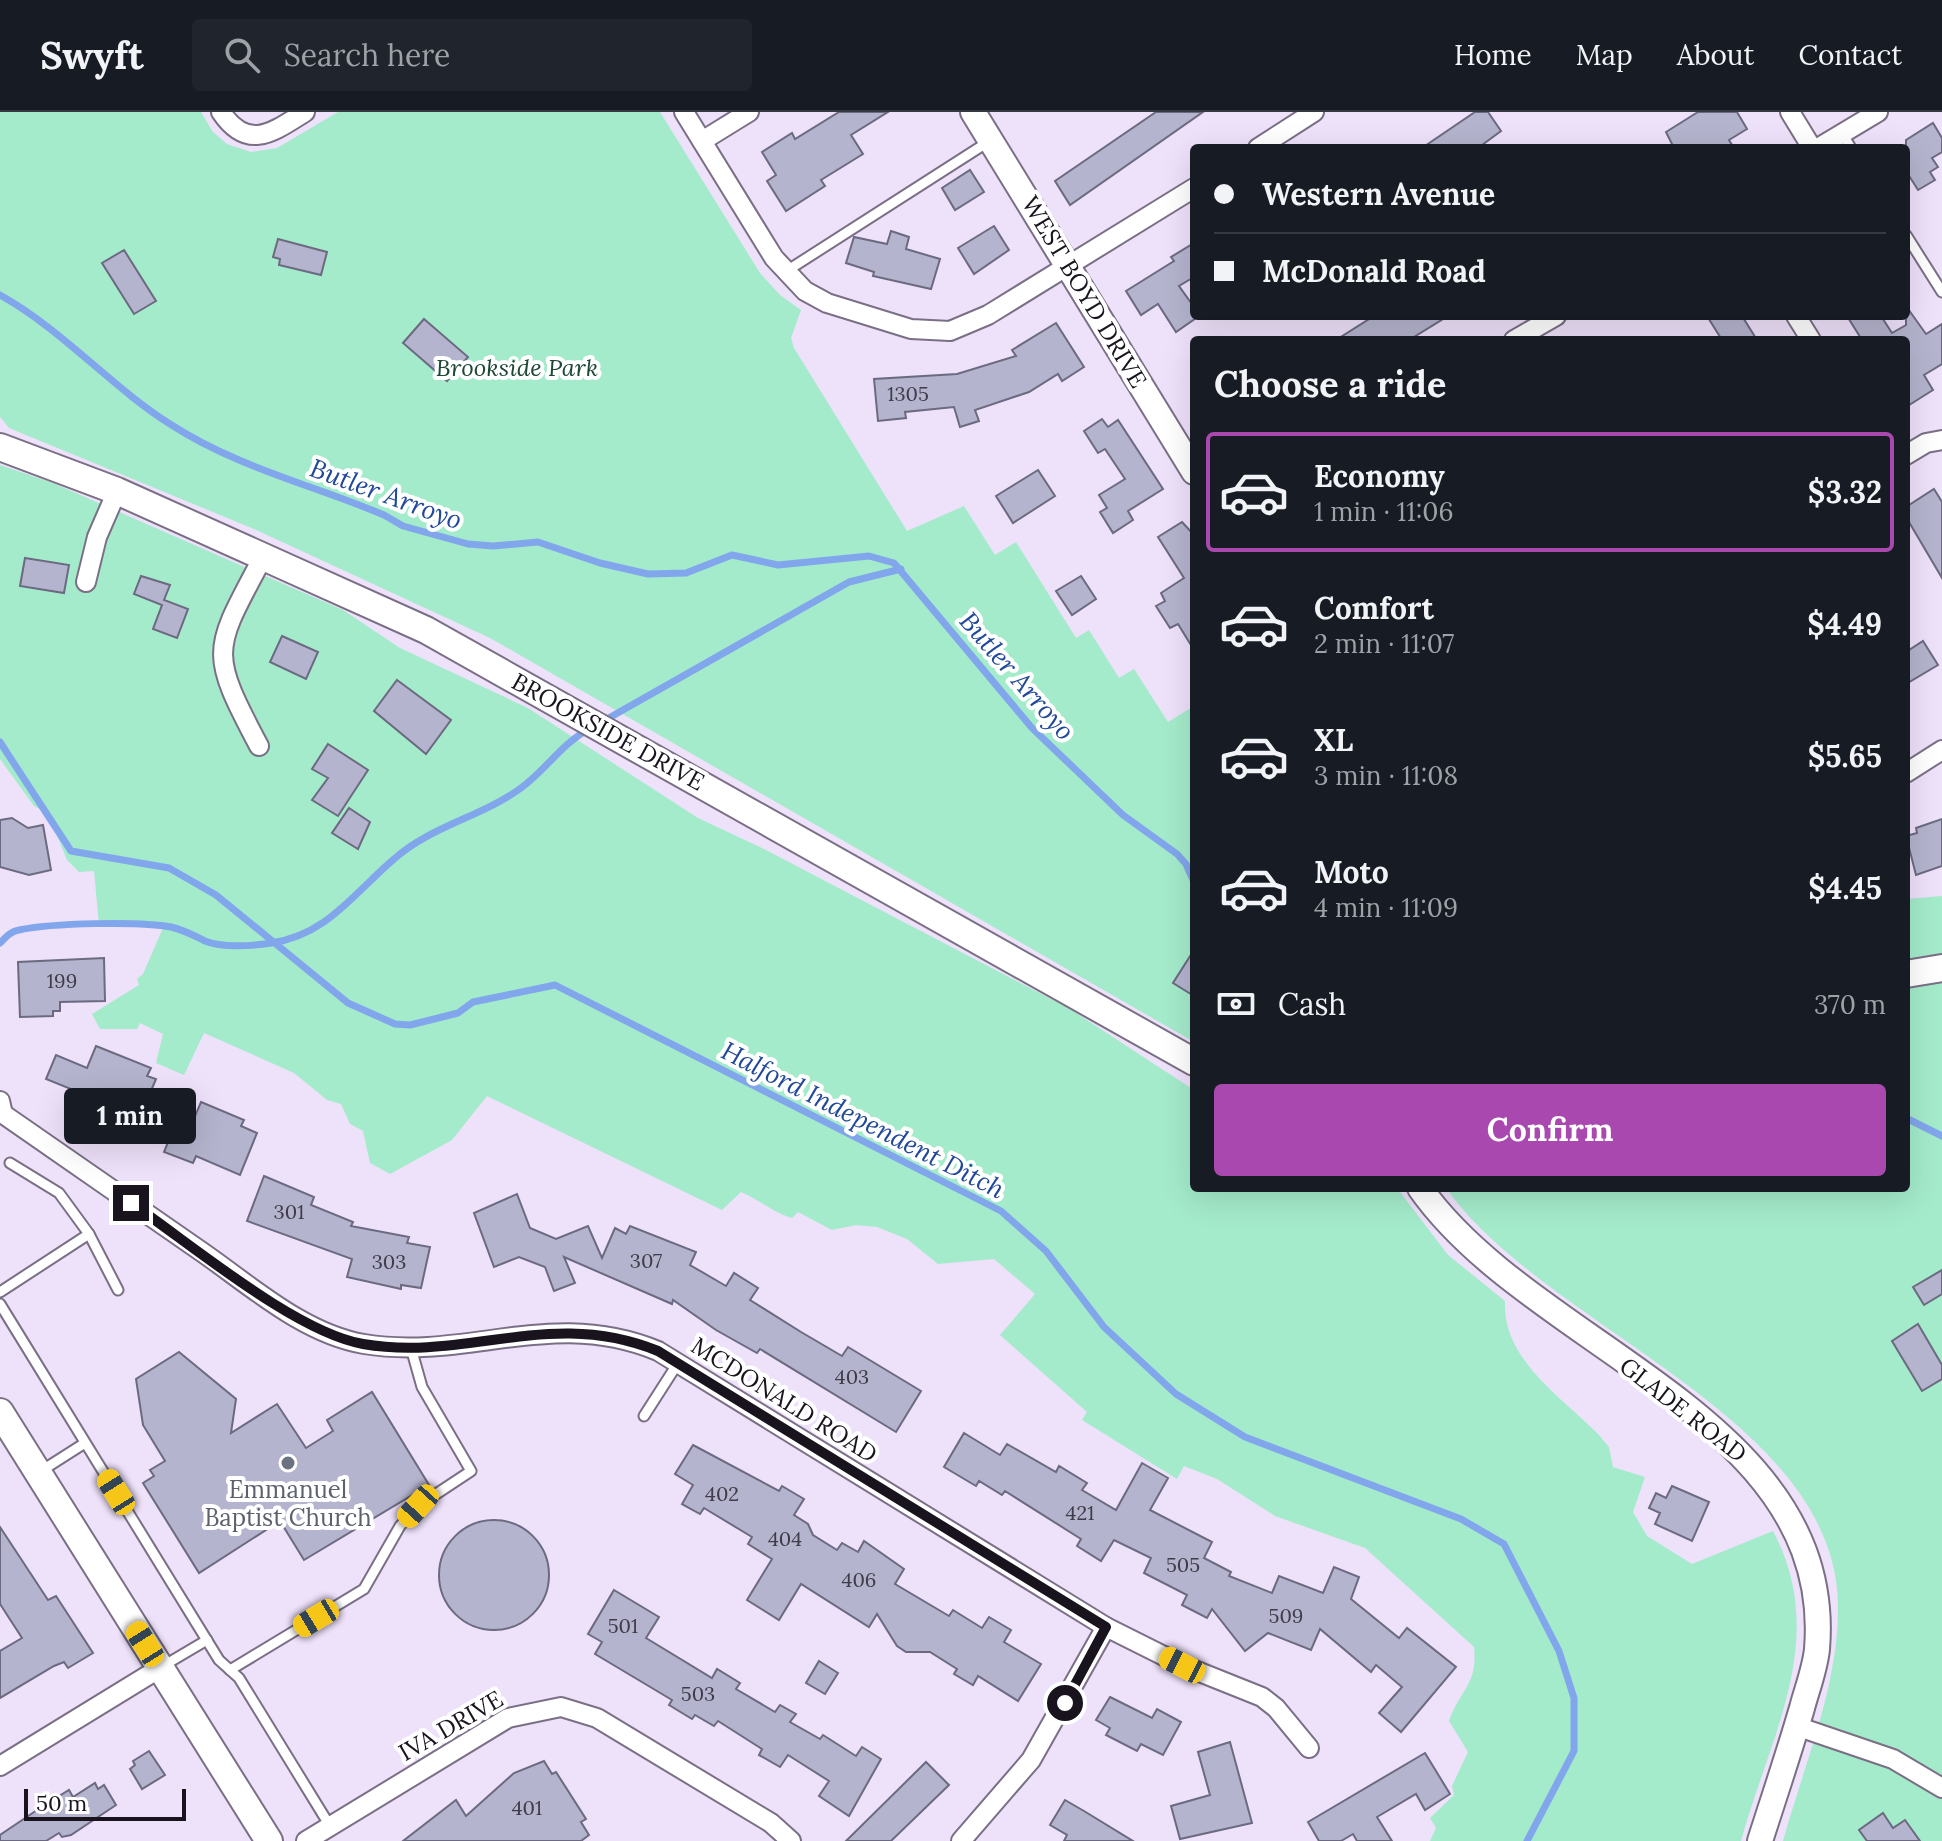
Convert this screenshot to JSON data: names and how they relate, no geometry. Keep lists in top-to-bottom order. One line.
{"streets":{"main road":["BROOKSIDE DRIVE"],"street":["WEST BOYD DRIVE","MCDONALD ROAD","GLADE ROAD","IVA DRIVE"]},"water":["Butler Arroyo","Halford Independent Ditch"],"parks":["Brookside Park"],"places":["Emmanuel Baptist Church"],"house_numbers":["1305","199","301","307","303","403","402","421","404","505","406","509","501","503","401"],"scale_bar":"50 m","page":{"header":"Swyft","search":"Search here","nav":["Home","Map","About","Contact"],"banner":["Western Avenue","McDonald Road"],"heading":"Choose a ride","list":[{"name":"Economy","note":"1 min · 11:06","value":"$3.32"},{"name":"Comfort","note":"2 min · 11:07","value":"$4.49"},{"name":"XL","note":"3 min · 11:08","value":"$5.65"},{"name":"Moto","note":"4 min · 11:09","value":"$4.45"}],"pay":["Cash","370 m"],"buttons":"Confirm","bubble":"1 min","scale":"50 m"}}
